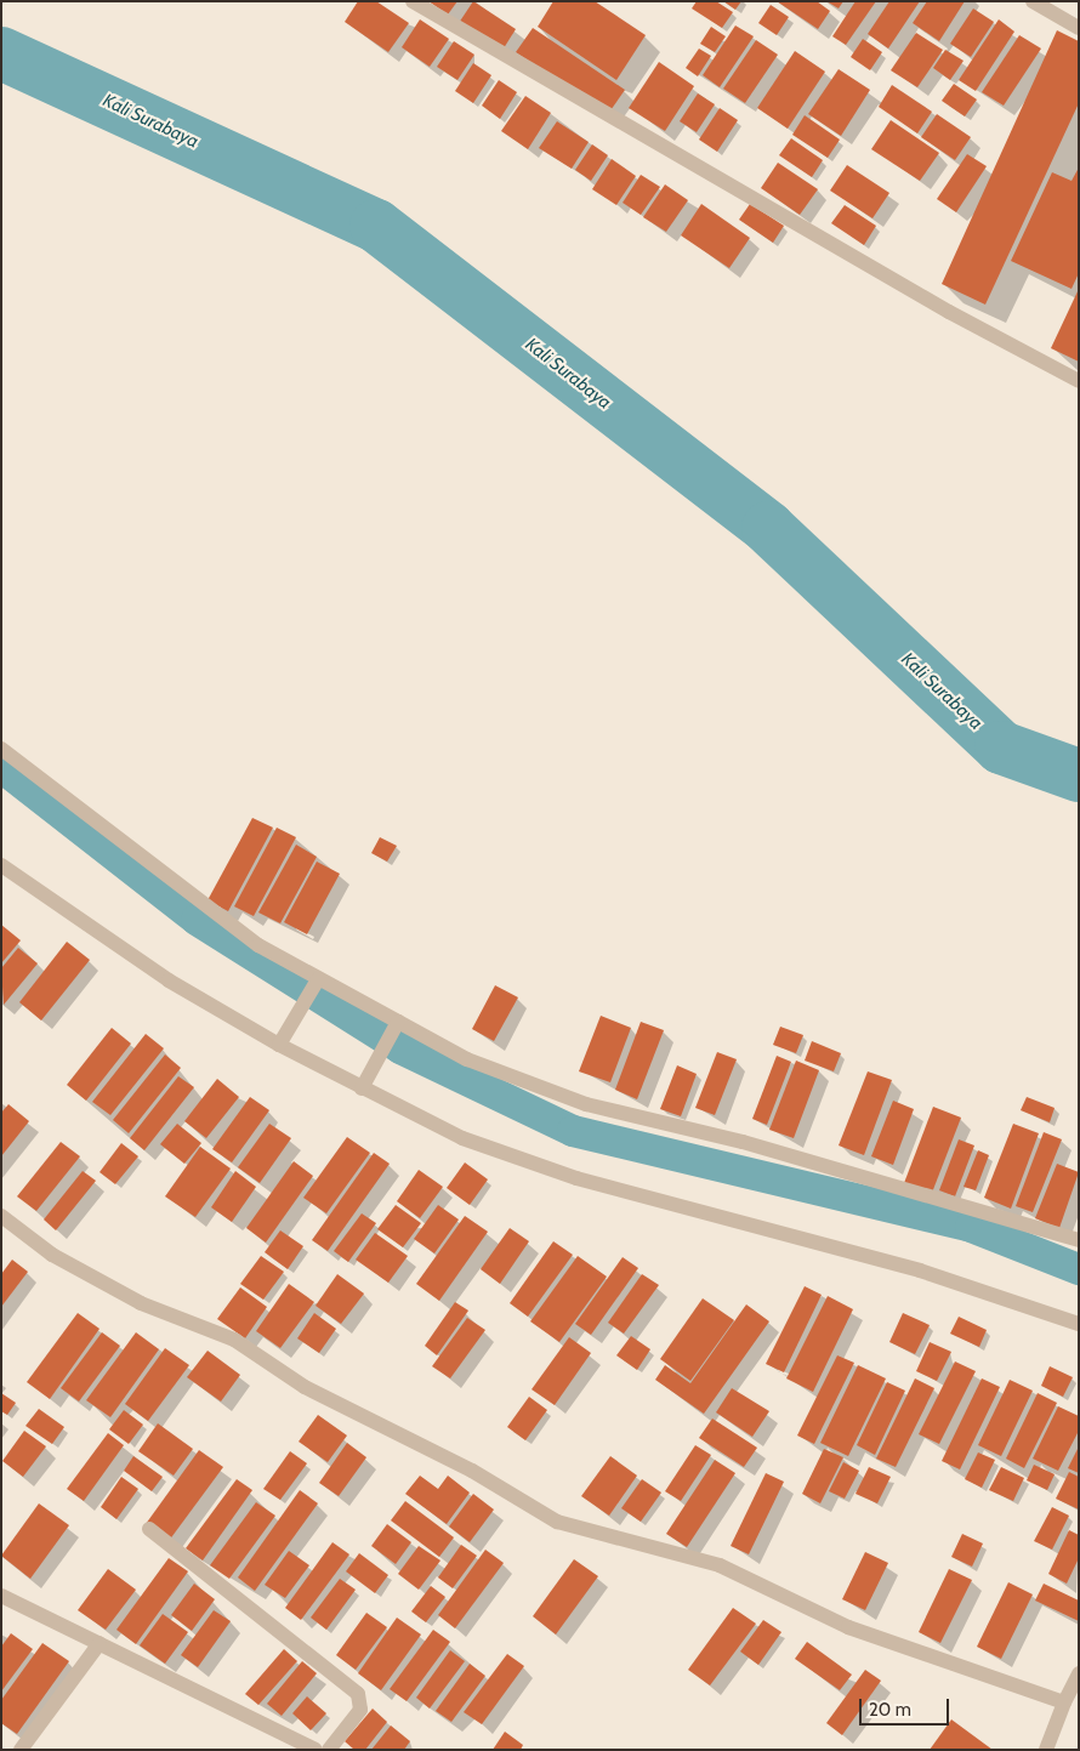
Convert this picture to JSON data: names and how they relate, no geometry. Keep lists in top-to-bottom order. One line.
{"water":["Kali Surabaya"],"scale_bar":"20 m"}
